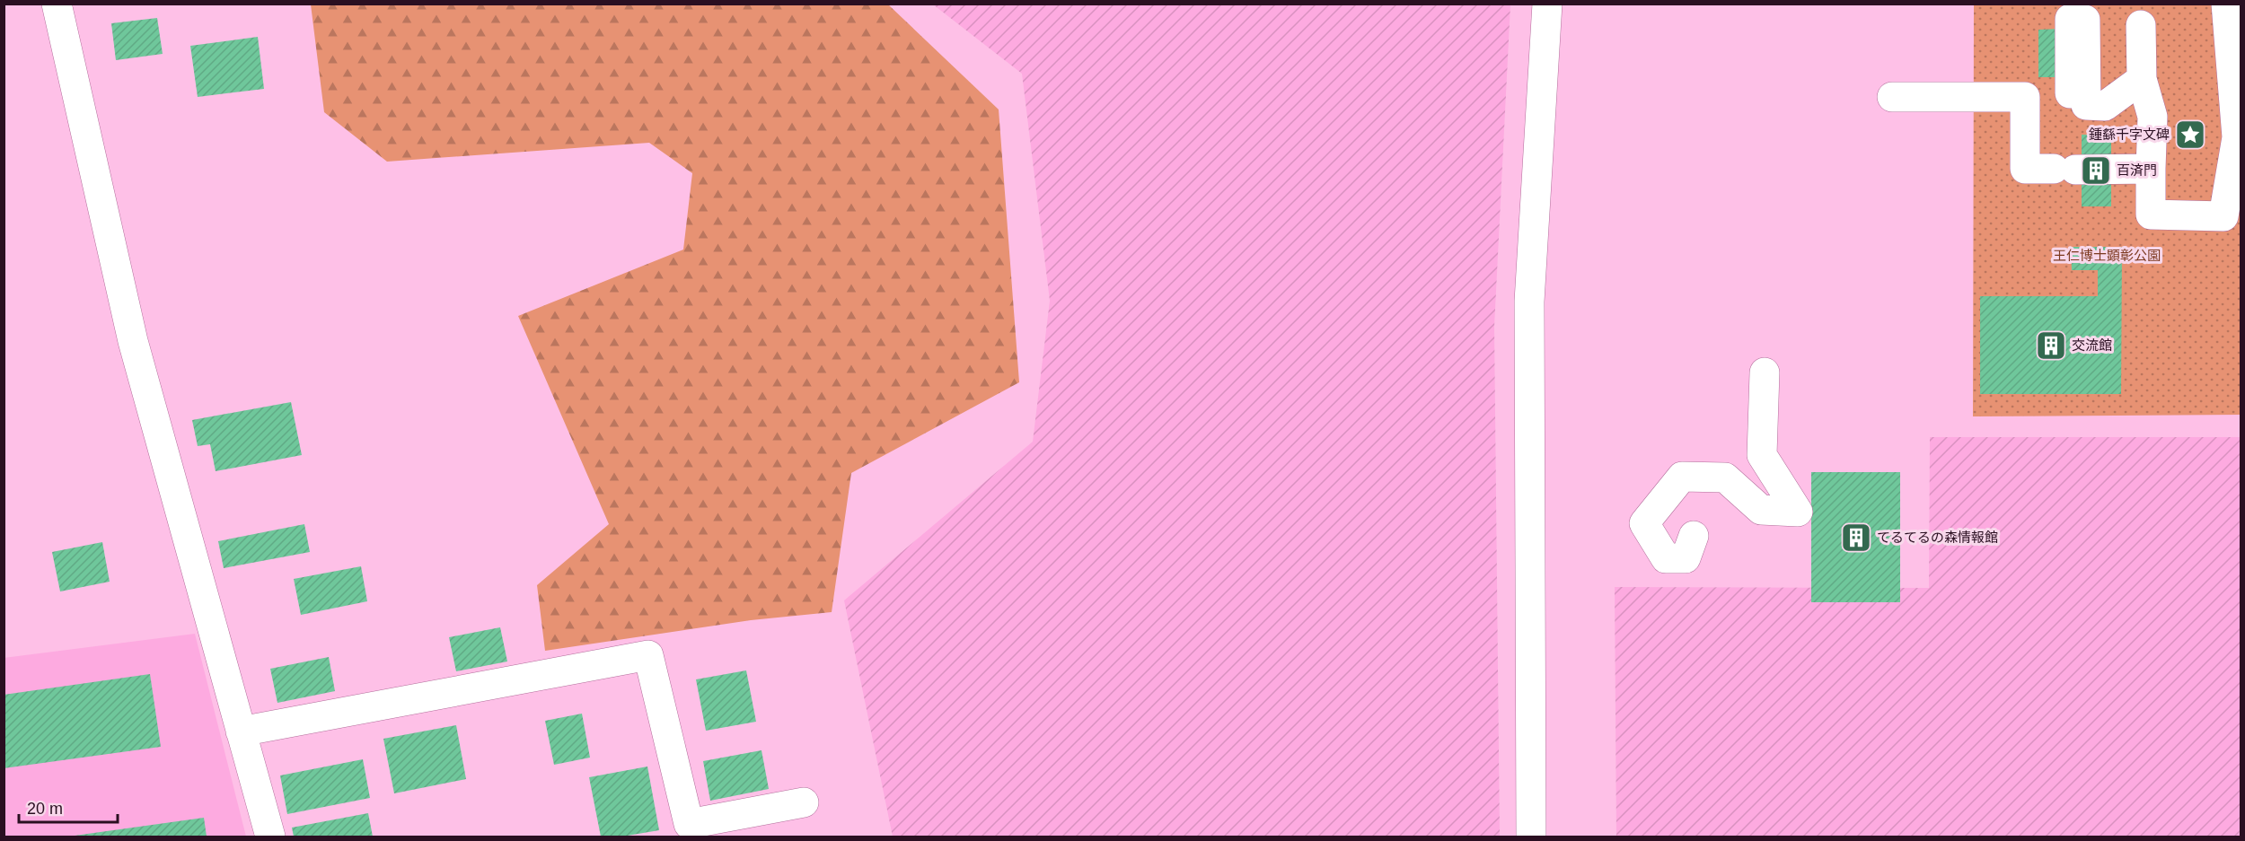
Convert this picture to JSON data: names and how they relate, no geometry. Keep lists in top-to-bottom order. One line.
{"parks":["王仁博士顕彰公園"],"places":{"place":["鍾繇千字文碑"],"building":["百済門","交流館","てるてるの森情報館"]},"scale_bar":"20 m"}
